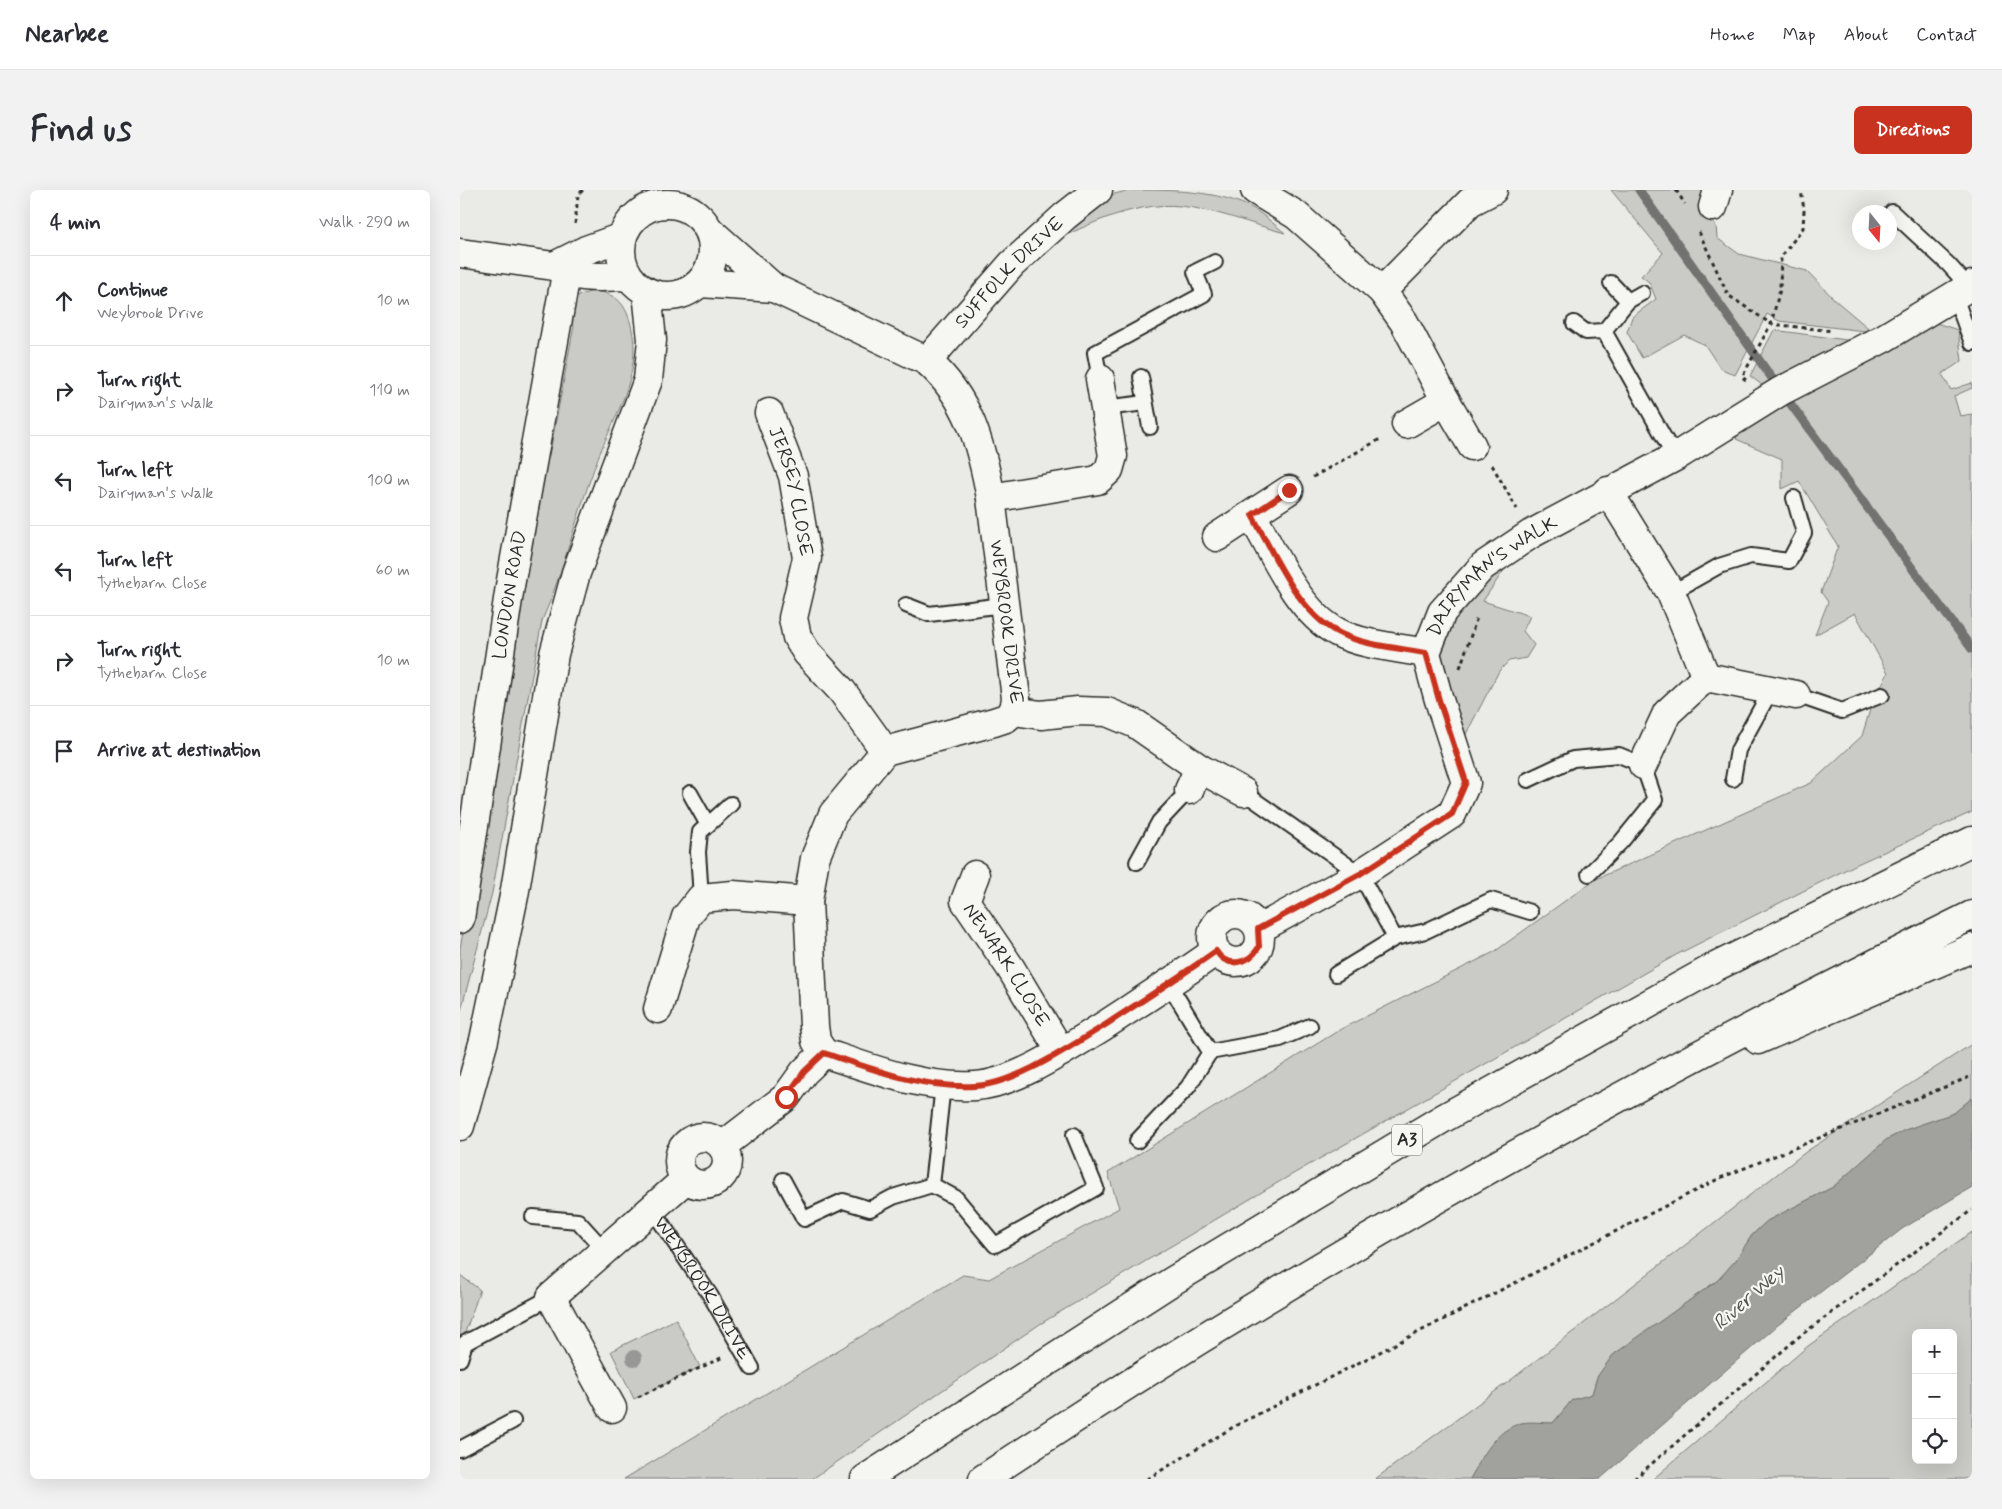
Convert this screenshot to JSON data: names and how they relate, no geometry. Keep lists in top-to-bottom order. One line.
{"streets":{"main road":["SUFFOLK DRIVE","JERSEY CLOSE","DAIRYMAN'S WALK","LONDON ROAD","WEYBROOK DRIVE","NEWARK CLOSE","A3"]},"crossings":[["SUFFOLK DRIVE","WEYBROOK DRIVE"],["JERSEY CLOSE","WEYBROOK DRIVE"],["DAIRYMAN'S WALK","NEWARK CLOSE"]],"water":["River Wey"],"north":"bottom","page":{"header":"Nearbee","nav":["Home","Map","About","Contact"],"buttons":"Directions","title":"Find us","heading":["4 min","Walk · 290 m"],"list":[["Continue","Weybrook Drive","10 m"],["Turn right","Dairyman's Walk","110 m"],["Turn left","Dairyman's Walk","100 m"],["Turn left","Tythebarn Close","60 m"],["Turn right","Tythebarn Close","10 m"],"Arrive at destination"],"map_buttons":["+","−"]}}
